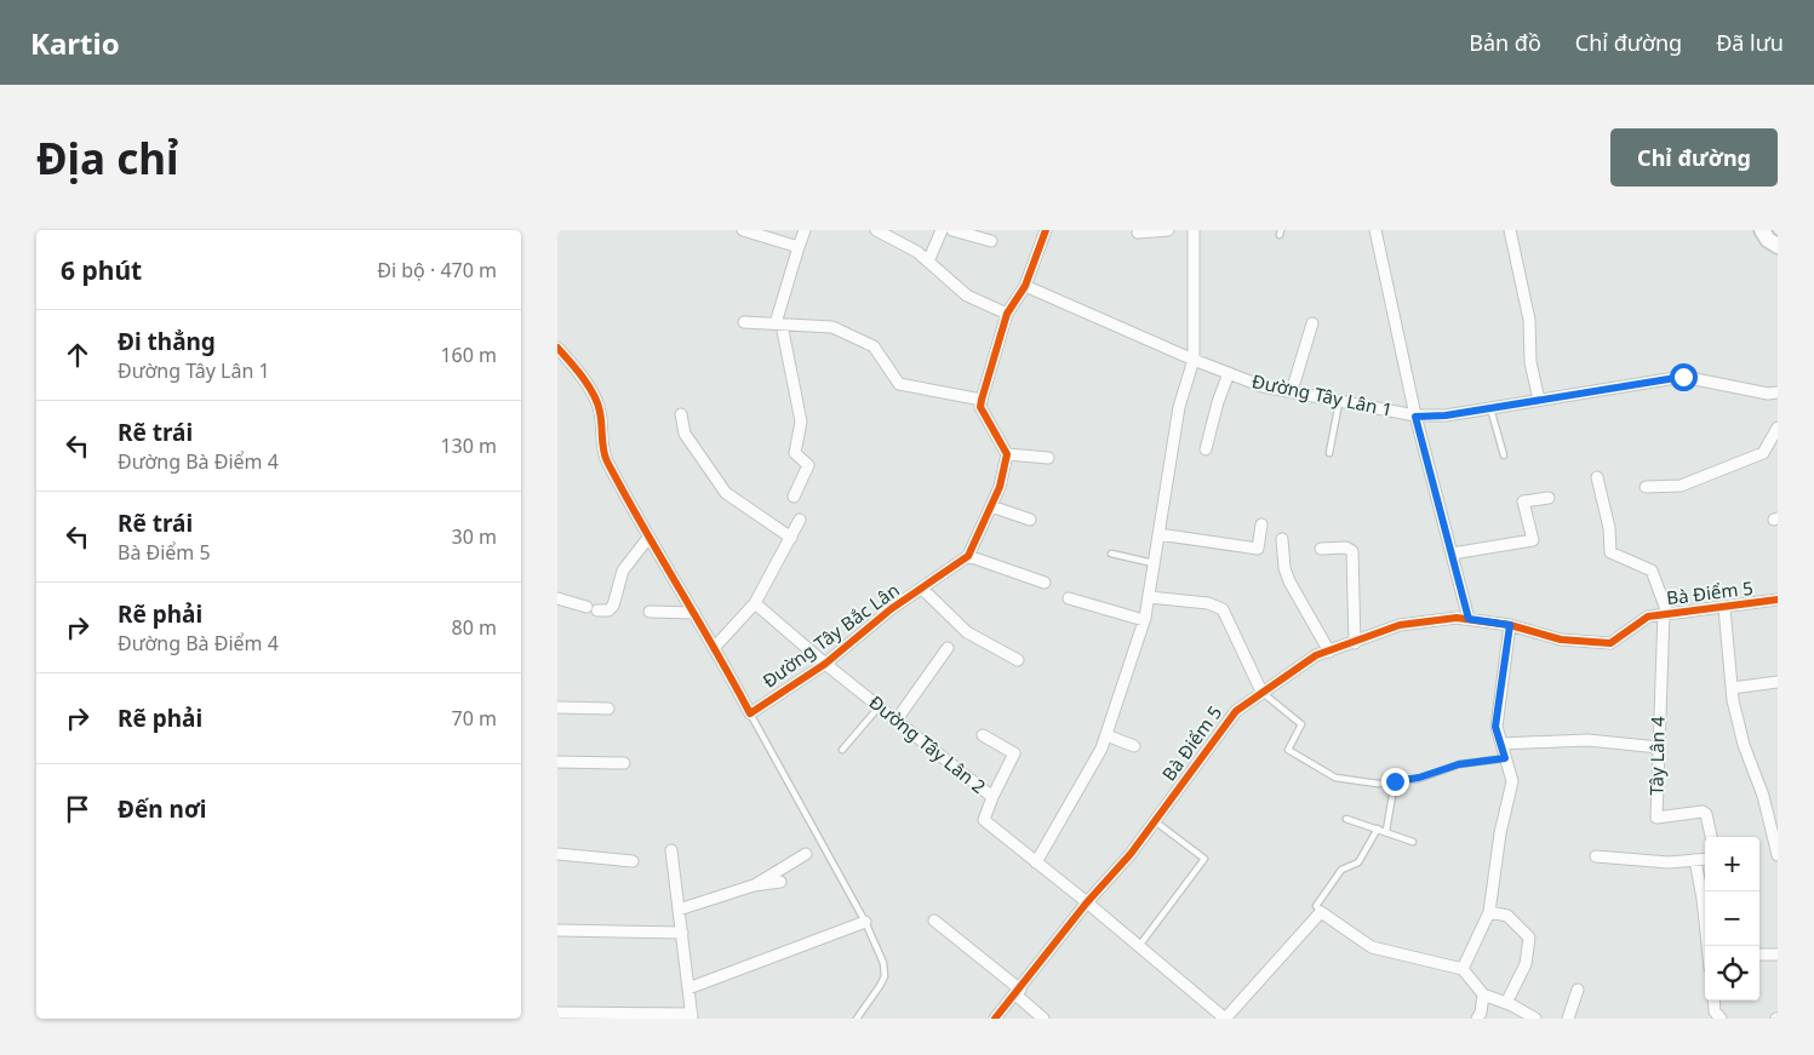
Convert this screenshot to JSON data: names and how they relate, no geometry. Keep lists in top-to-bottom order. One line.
{"streets":{"street":["Đường Tây Lân 1","Bà Điểm 5","Đường Tây Bắc Lân","Đường Tây Lân 2","Tây Lân 4"]},"crossings":[["Bà Điểm 5","Đường Tây Lân 2"],["Bà Điểm 5","Tây Lân 4"],["Đường Tây Bắc Lân","Đường Tây Lân 2"]],"page":{"header":"Kartio","nav":["Bản đồ","Chỉ đường","Đã lưu"],"buttons":"Chỉ đường","title":"Địa chỉ","heading":["6 phút","Đi bộ · 470 m"],"list":[["Đi thẳng","Đường Tây Lân 1","160 m"],["Rẽ trái","Đường Bà Điểm 4","130 m"],["Rẽ trái","Bà Điểm 5","30 m"],["Rẽ phải","Đường Bà Điểm 4","80 m"],["Rẽ phải","70 m"],"Đến nơi"],"map_buttons":["+","−"]}}
